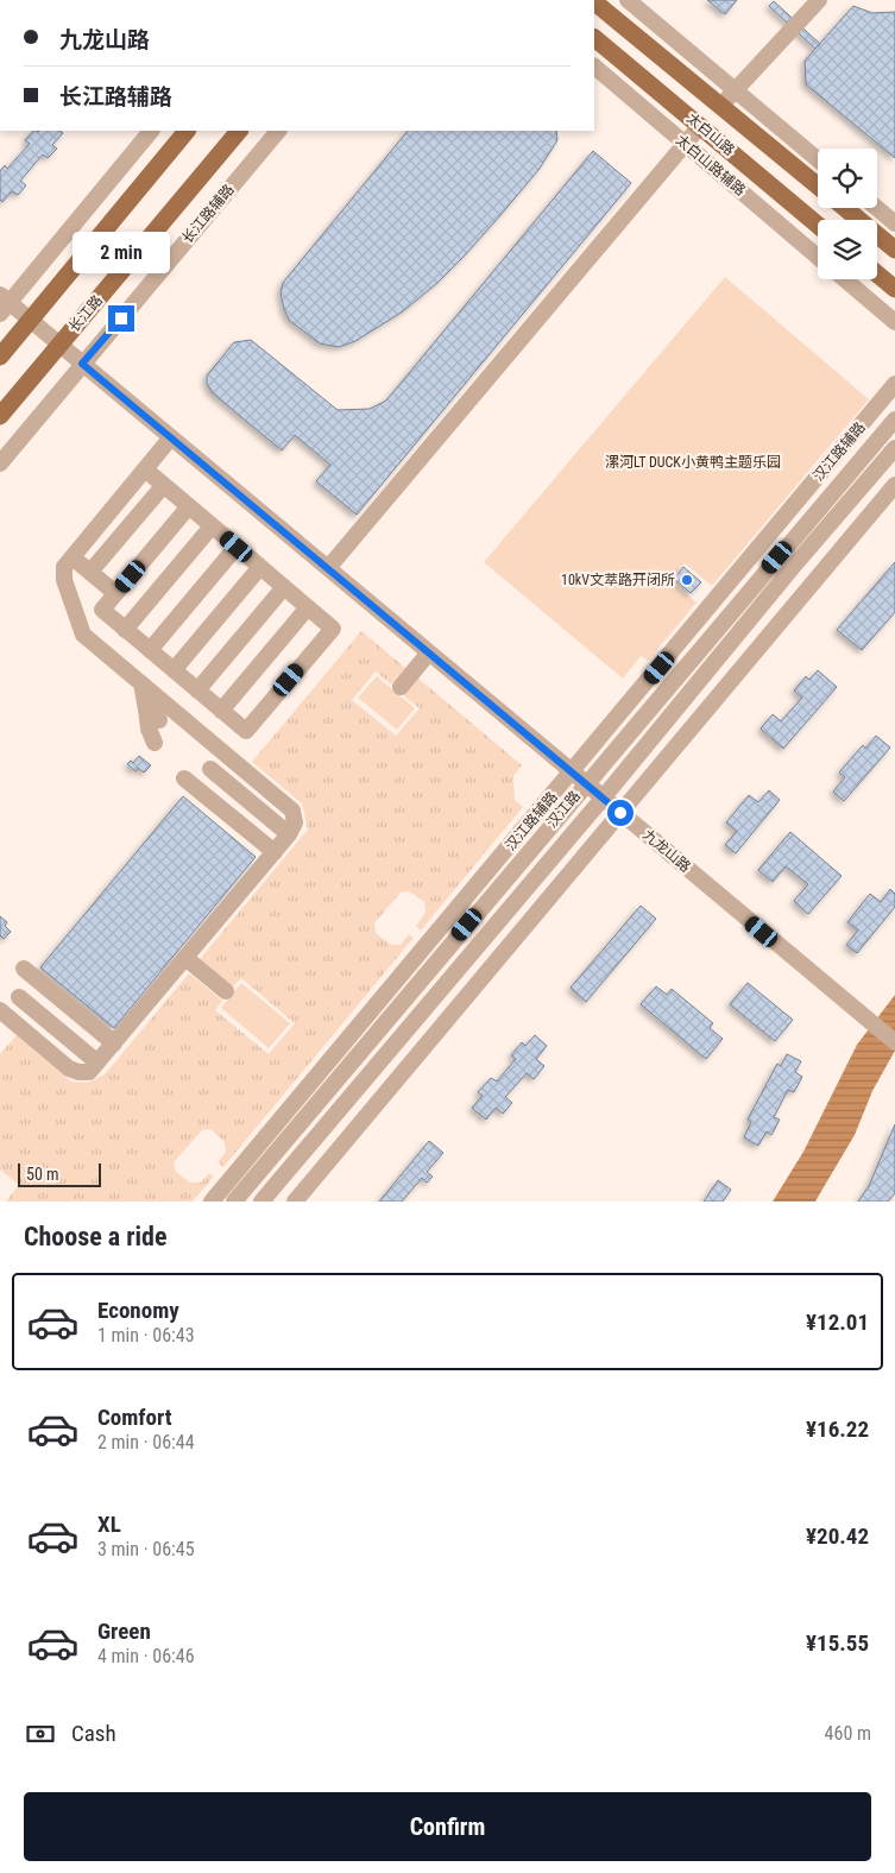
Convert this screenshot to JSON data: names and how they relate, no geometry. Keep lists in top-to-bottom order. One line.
{"streets":{"main road":["太白山路","长江路"],"street":["太白山路辅路","长江路辅路","汉江路辅路","汉江路","九龙山路"]},"crossings":[["长江路辅路","九龙山路"],["长江路","九龙山路"],["汉江路辅路","九龙山路"],["汉江路","九龙山路"]],"parks":["漯河LT DUCK小黄鸭主题乐园"],"places":["10kV文萃路开闭所"],"scale_bar":"50 m","page":{"banner":["九龙山路","长江路辅路"],"bubble":"2 min","scale":"50 m","heading":"Choose a ride","list":[{"name":"Economy","note":"1 min · 06:43","value":"¥12.01"},{"name":"Comfort","note":"2 min · 06:44","value":"¥16.22"},{"name":"XL","note":"3 min · 06:45","value":"¥20.42"},{"name":"Green","note":"4 min · 06:46","value":"¥15.55"}],"pay":["Cash","460 m"],"buttons":"Confirm"}}
